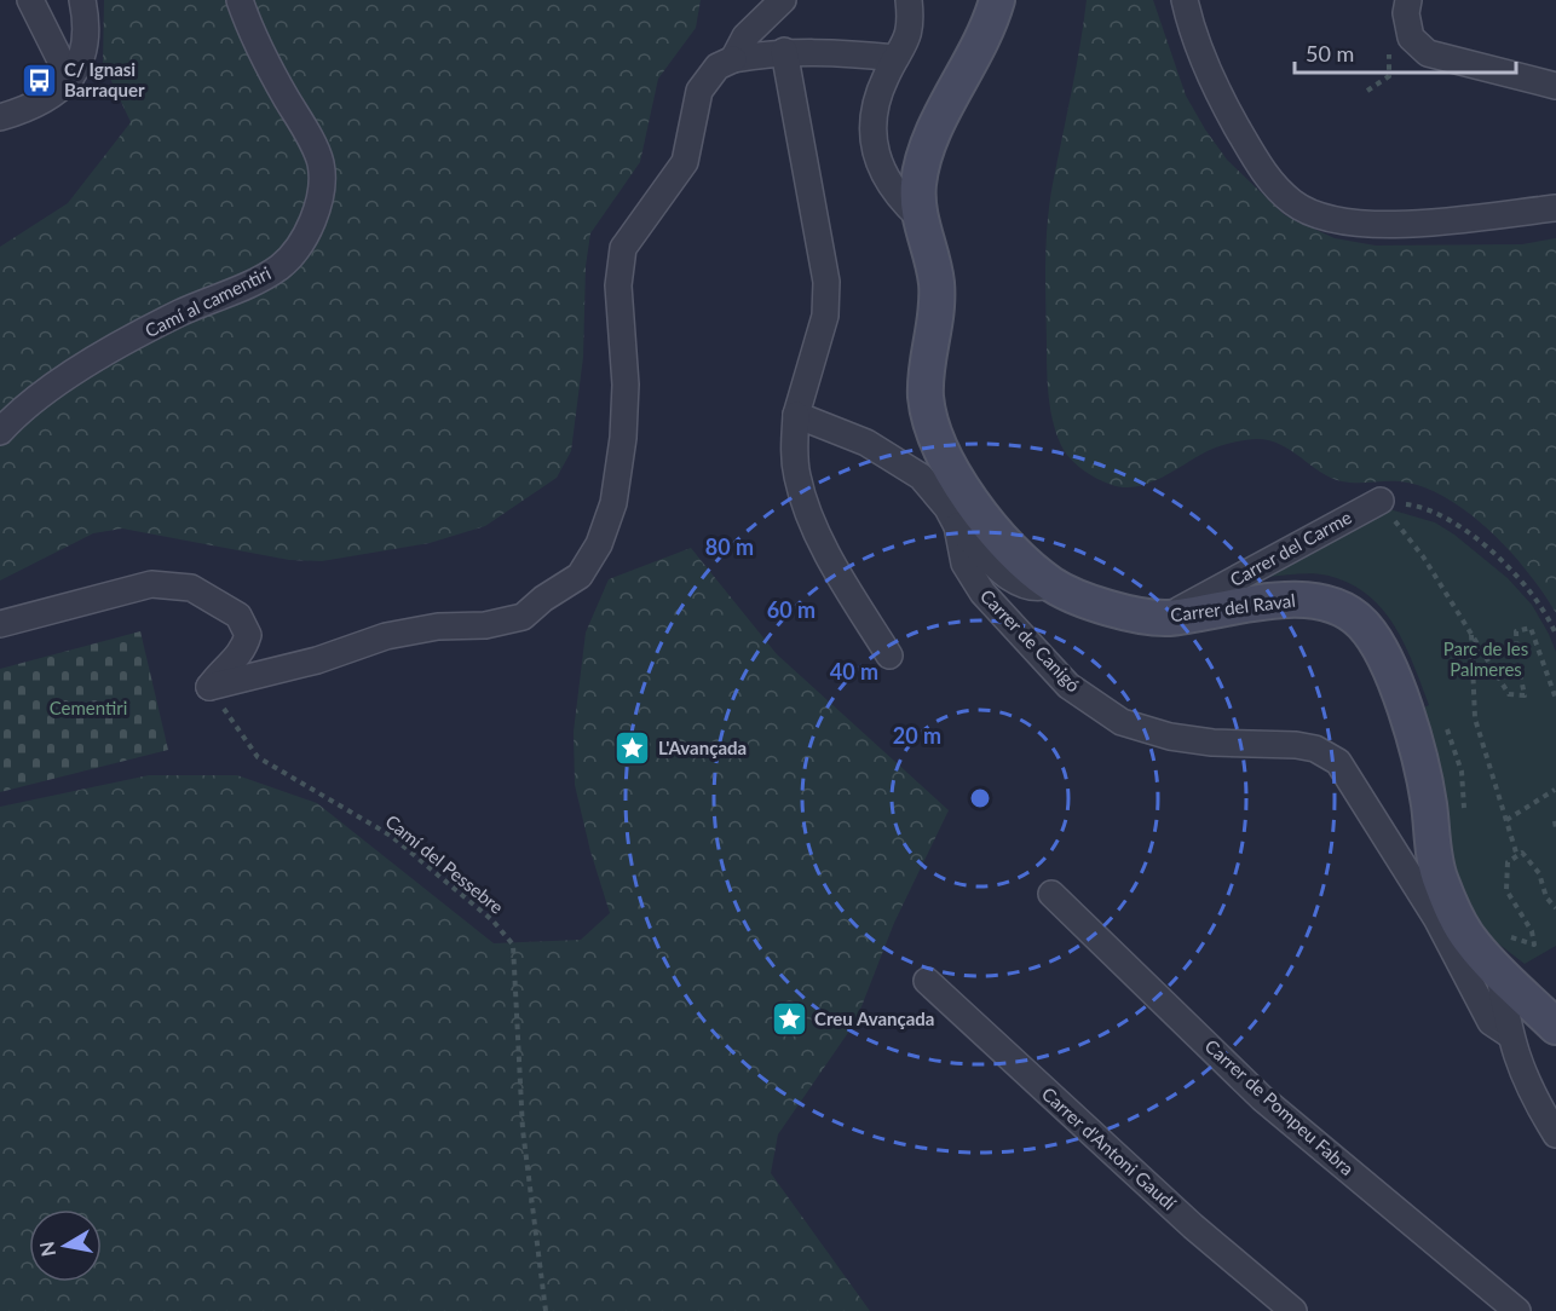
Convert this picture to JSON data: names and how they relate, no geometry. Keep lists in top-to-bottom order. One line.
{"streets":{"street":["Camí al camentiri","Carrer del Carme","Carrer del Raval","Carrer de Canigó","Carrer de Pompeu Fabra","Carrer d'Antoni Gaudí"],"path":["Camí del Pessebre"]},"crossings":[["Carrer del Carme","Carrer del Raval"]],"parks":["Parc de les Palmeres","Cementiri"],"places":{"bus stop":["C/ Ignasi Barraquer"],"place":["L'Avançada","Creu Avançada"]},"scale_bar":"50 m","north":"left","rings":["80 m","60 m","40 m","20 m"]}
